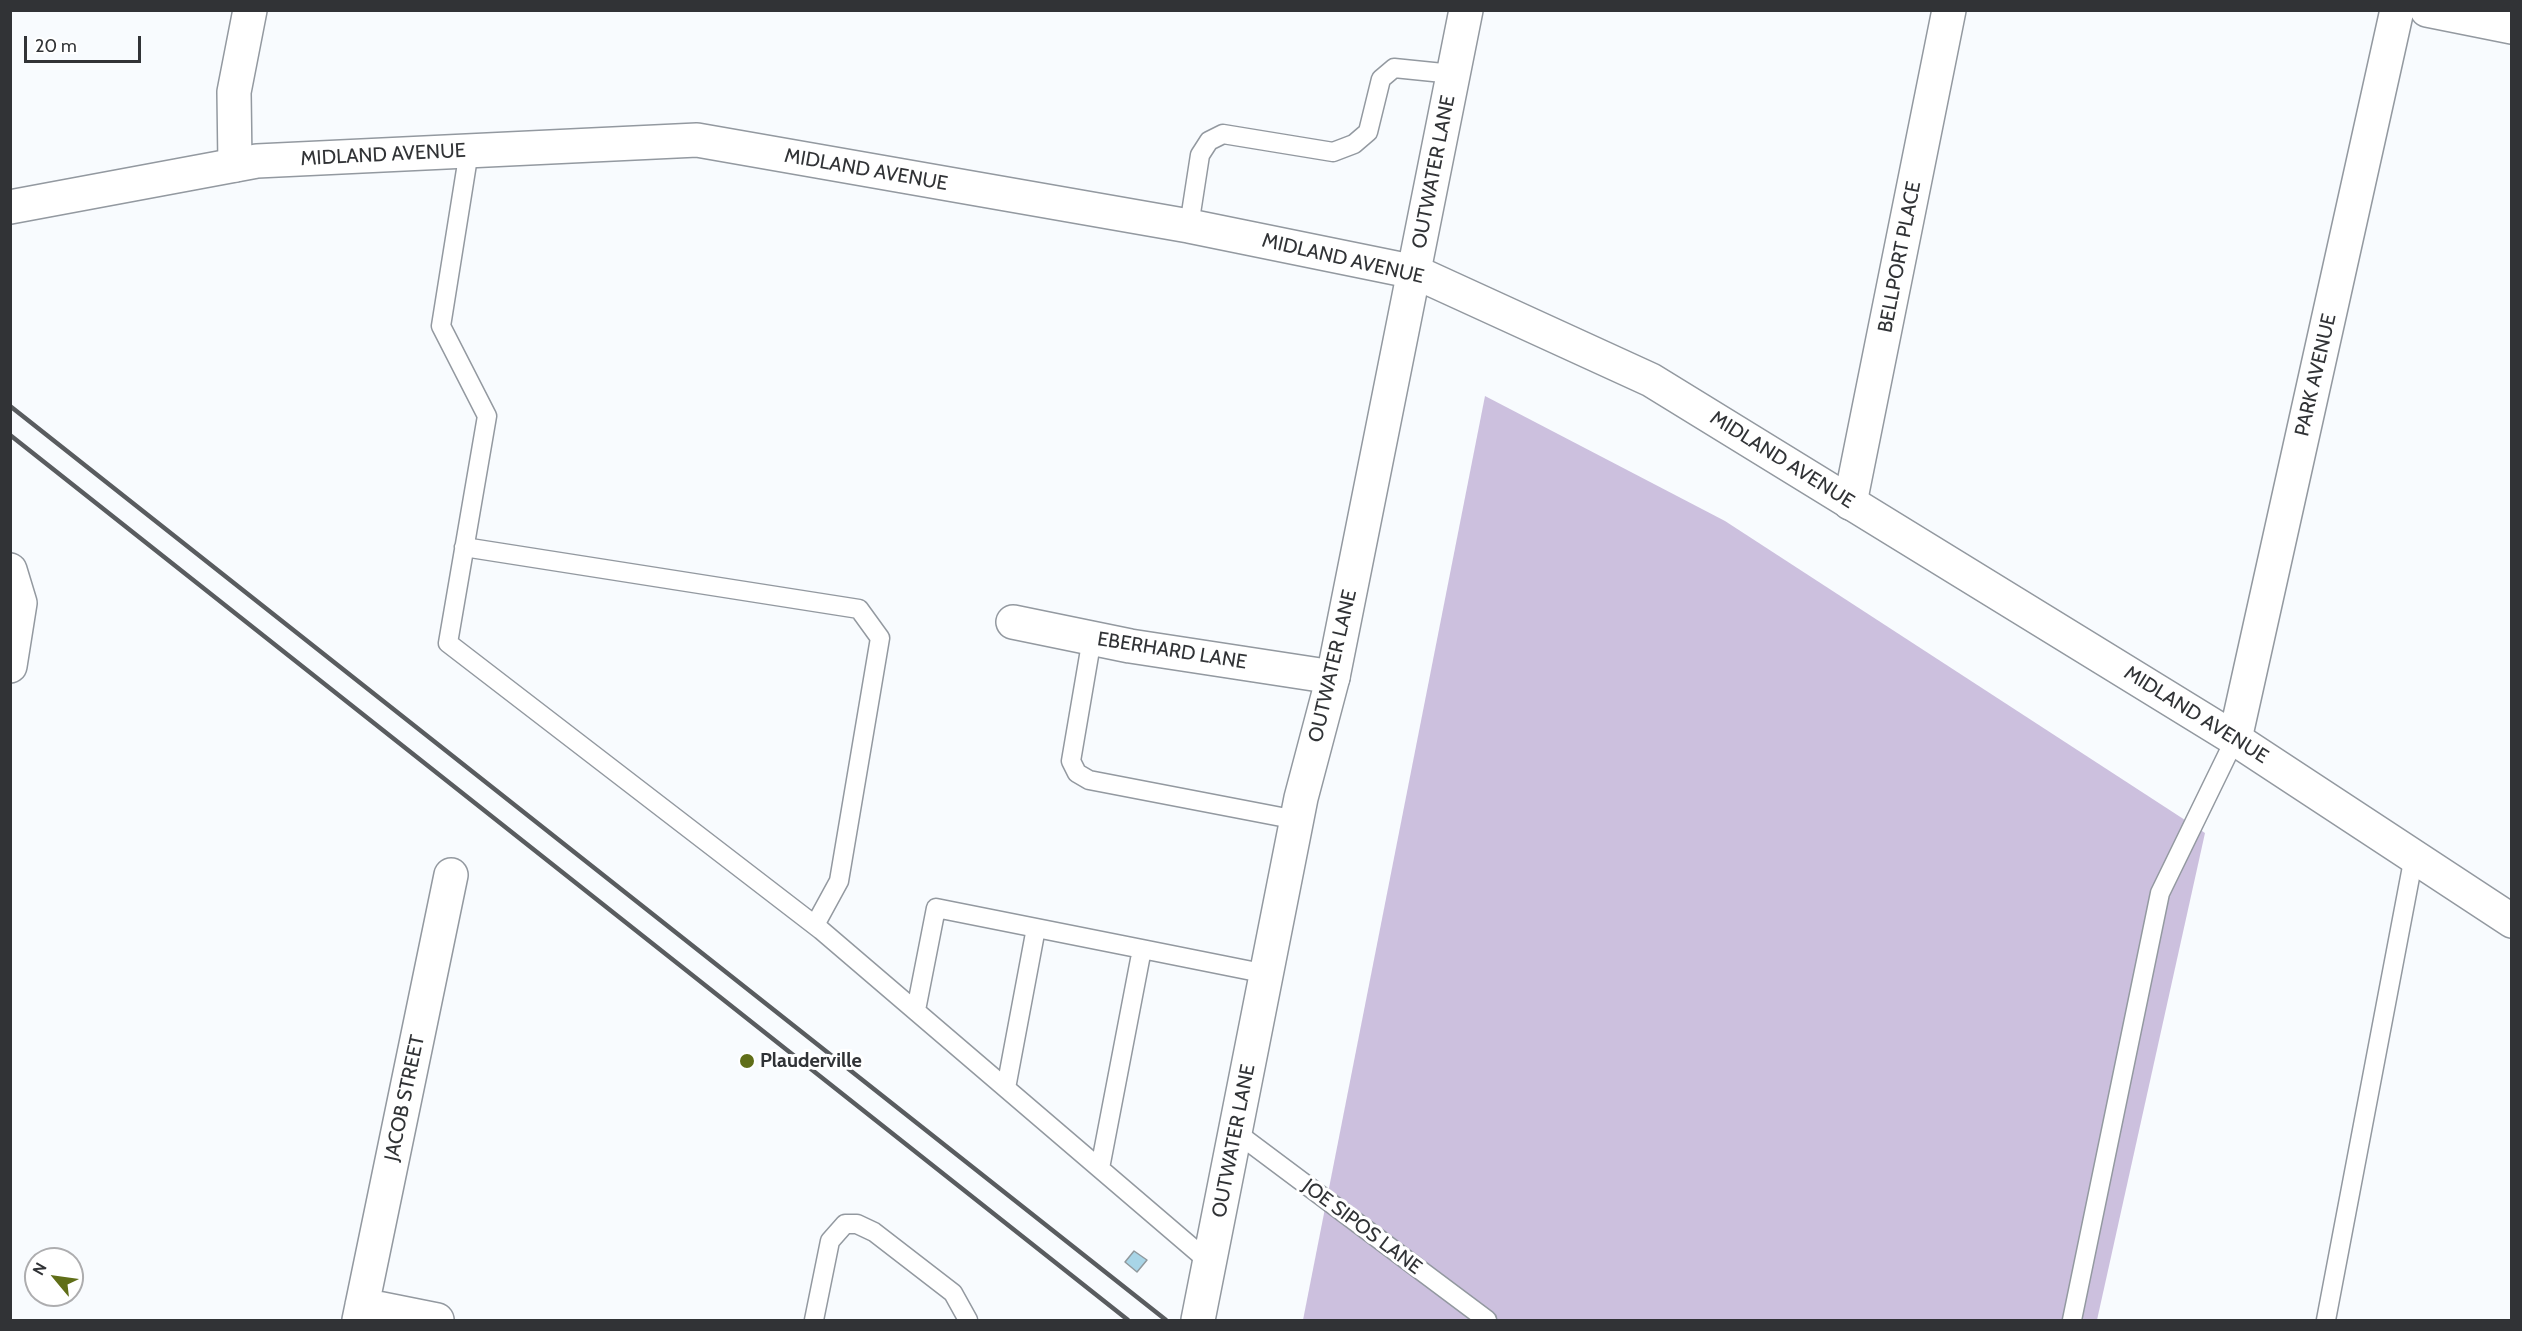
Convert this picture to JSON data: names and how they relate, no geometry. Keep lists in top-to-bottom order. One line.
{"streets":{"street":["MIDLAND AVENUE","OUTWATER LANE","BELLPORT PLACE","PARK AVENUE","EBERHARD LANE","JACOB STREET"],"lane":["JOE SIPOS LANE"]},"crossings":[["MIDLAND AVENUE","OUTWATER LANE"],["MIDLAND AVENUE","BELLPORT PLACE"],["MIDLAND AVENUE","PARK AVENUE"],["OUTWATER LANE","EBERHARD LANE"],["OUTWATER LANE","JOE SIPOS LANE"]],"places":["Plauderville"],"scale_bar":"20 m","north":"top left"}
